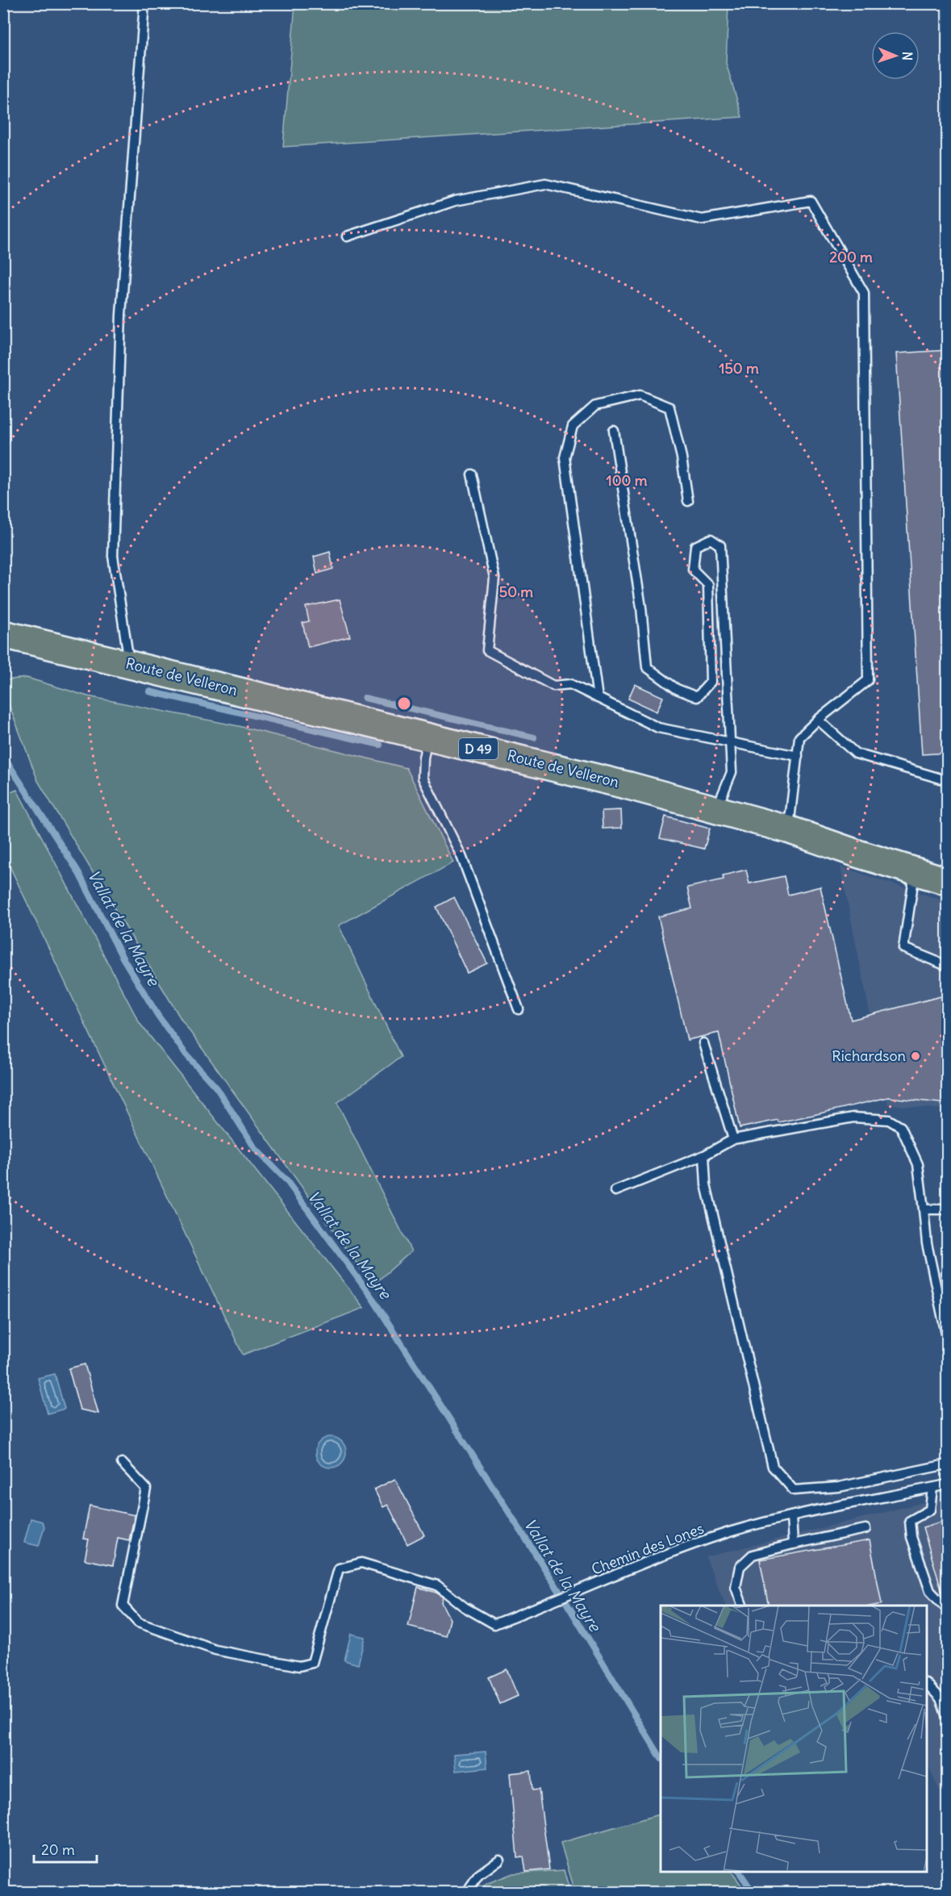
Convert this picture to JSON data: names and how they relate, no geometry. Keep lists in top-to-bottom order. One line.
{"streets":{"main road":["Route de Velleron","D 49"],"lane":["Chemin des Lones"]},"water":["Vallat de la Mayre"],"places":["Richardson"],"scale_bar":"20 m","north":"right","rings":["200 m","150 m","100 m","50 m"]}
